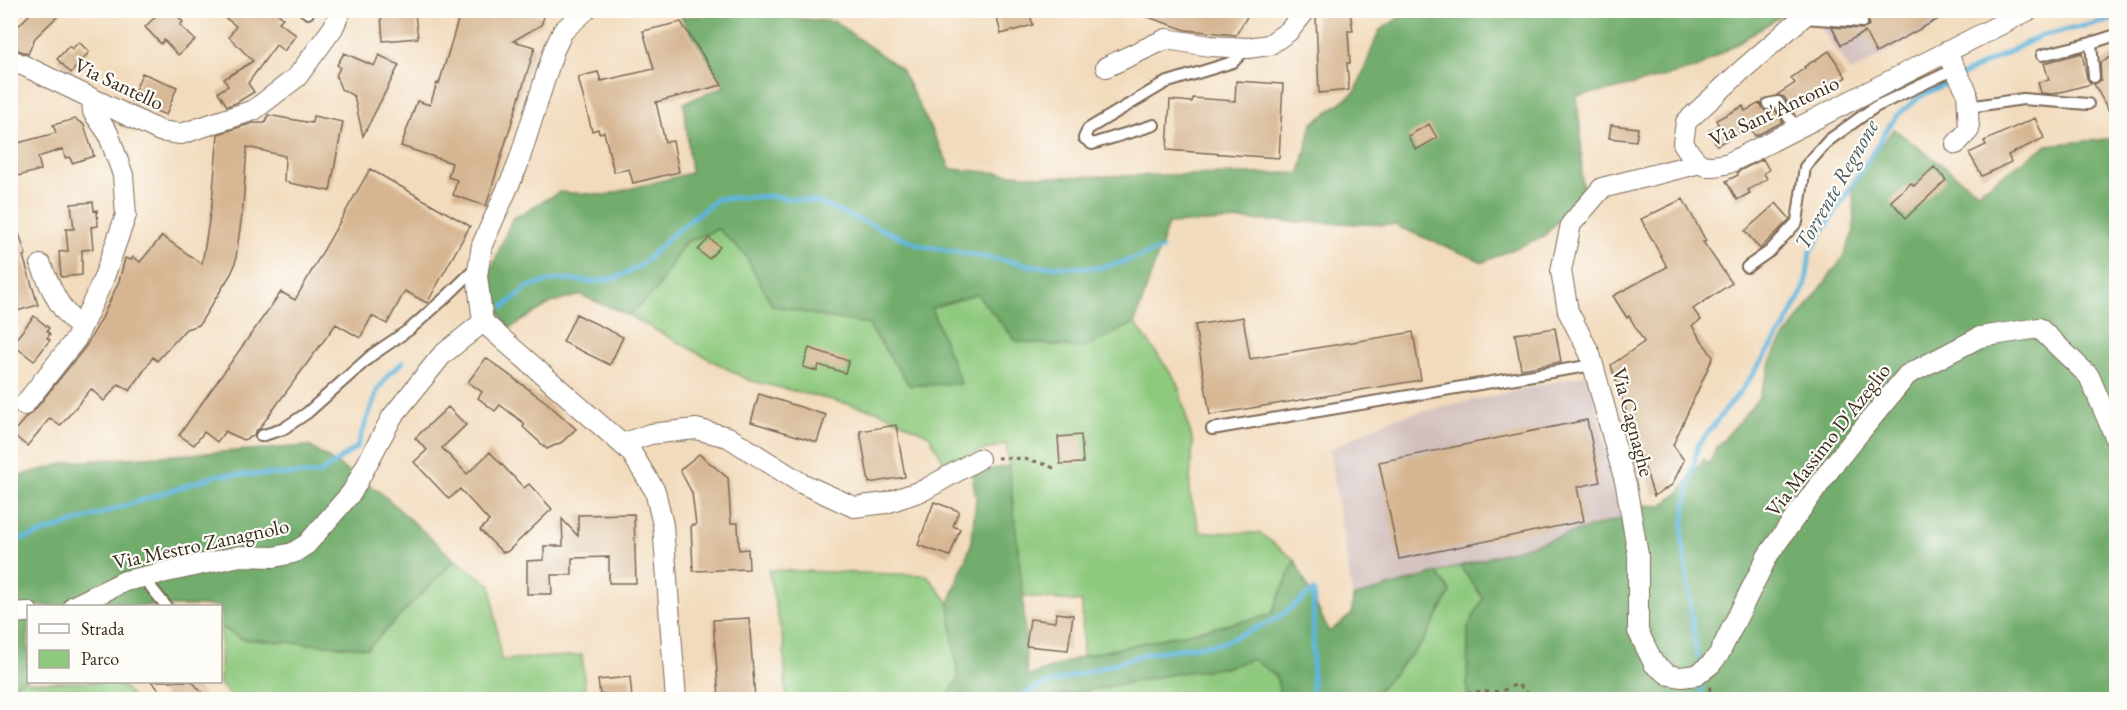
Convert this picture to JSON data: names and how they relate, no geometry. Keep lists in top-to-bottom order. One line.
{"streets":{"street":["Via Santello","Via Sant'Antonio","Via Cagnaghe","Via Massimo D'Azeglio","Via Mestro Zanagnolo"]},"crossings":[["Via Sant'Antonio","Via Cagnaghe"],["Via Cagnaghe","Via Massimo D'Azeglio"]],"water":["Torrente Regnone"],"legend":["Strada","Parco"]}
